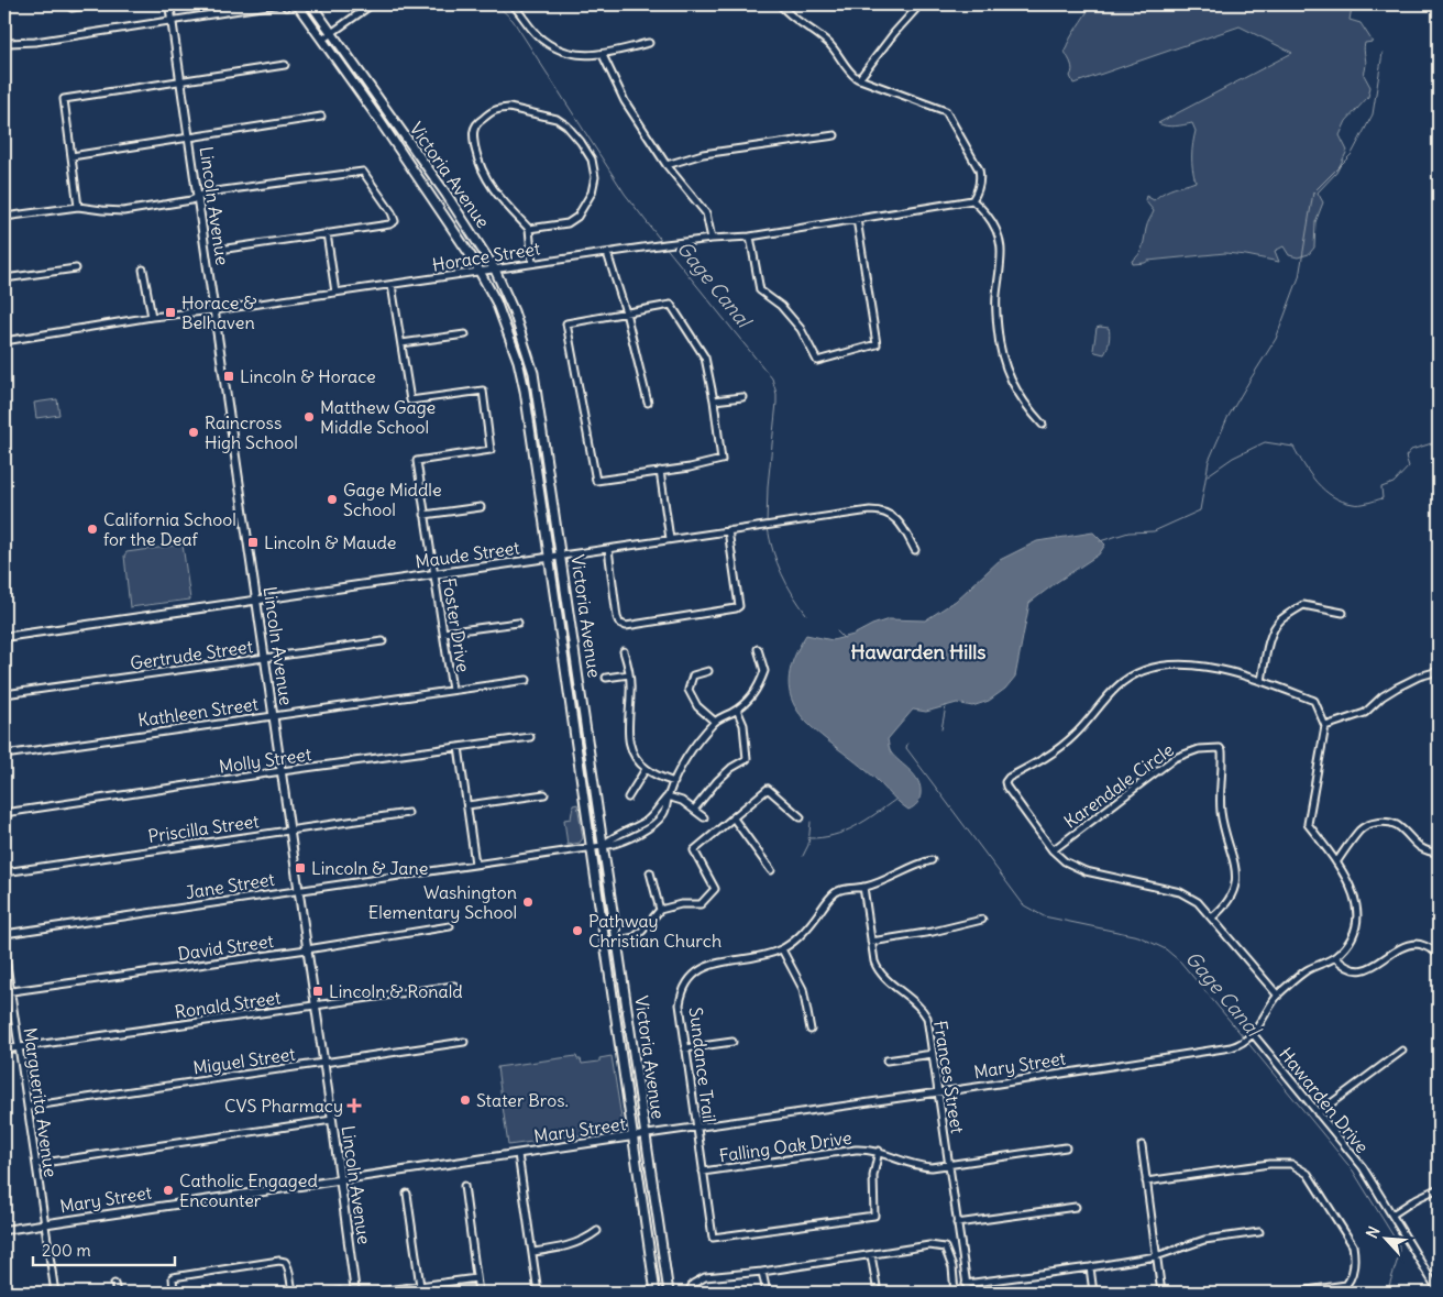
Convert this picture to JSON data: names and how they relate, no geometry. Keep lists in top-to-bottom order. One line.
{"streets":{"main road":["Victoria Avenue"],"street":["Lincoln Avenue","Horace Street","Maude Street","Foster Drive","Gertrude Street","Kathleen Street","Molly Street","Karendale Circle","Priscilla Street","Jane Street","David Street","Ronald Street","Miguel Street","Sundance Trail","Mary Street","Frances Street","Hawarden Drive","Marguerita Avenue","Falling Oak Drive"]},"crossings":[["Victoria Avenue","Horace Street"],["Victoria Avenue","Maude Street"],["Victoria Avenue","Jane Street"],["Victoria Avenue","Mary Street"],["Lincoln Avenue","Horace Street"],["Lincoln Avenue","Maude Street"],["Lincoln Avenue","Gertrude Street"],["Lincoln Avenue","Kathleen Street"],["Lincoln Avenue","Molly Street"],["Lincoln Avenue","Priscilla Street"],["Lincoln Avenue","Jane Street"],["Lincoln Avenue","David Street"],["Lincoln Avenue","Ronald Street"],["Lincoln Avenue","Miguel Street"],["Lincoln Avenue","Mary Street"],["Horace Street","Foster Drive"],["Maude Street","Foster Drive"],["Foster Drive","Kathleen Street"],["David Street","Marguerita Avenue"],["Ronald Street","Marguerita Avenue"],["Miguel Street","Marguerita Avenue"],["Sundance Trail","Mary Street"],["Sundance Trail","Frances Street"],["Sundance Trail","Falling Oak Drive"],["Mary Street","Frances Street"],["Mary Street","Hawarden Drive"],["Mary Street","Marguerita Avenue"],["Frances Street","Falling Oak Drive"]],"districts":["Hawarden Hills"],"water":["Gage Canal"],"places":{"transit":["Horace & Belhaven","Lincoln & Horace","Lincoln & Maude","Lincoln & Jane","Lincoln & Ronald"],"other":["Matthew Gage Middle School","Raincross High School","Gage Middle School","California School for the Deaf","Washington Elementary School","Pathway Christian Church","Stater Bros.","Catholic Engaged Encounter"],"health":["CVS Pharmacy"]},"scale_bar":"200 m","north":"top left"}
